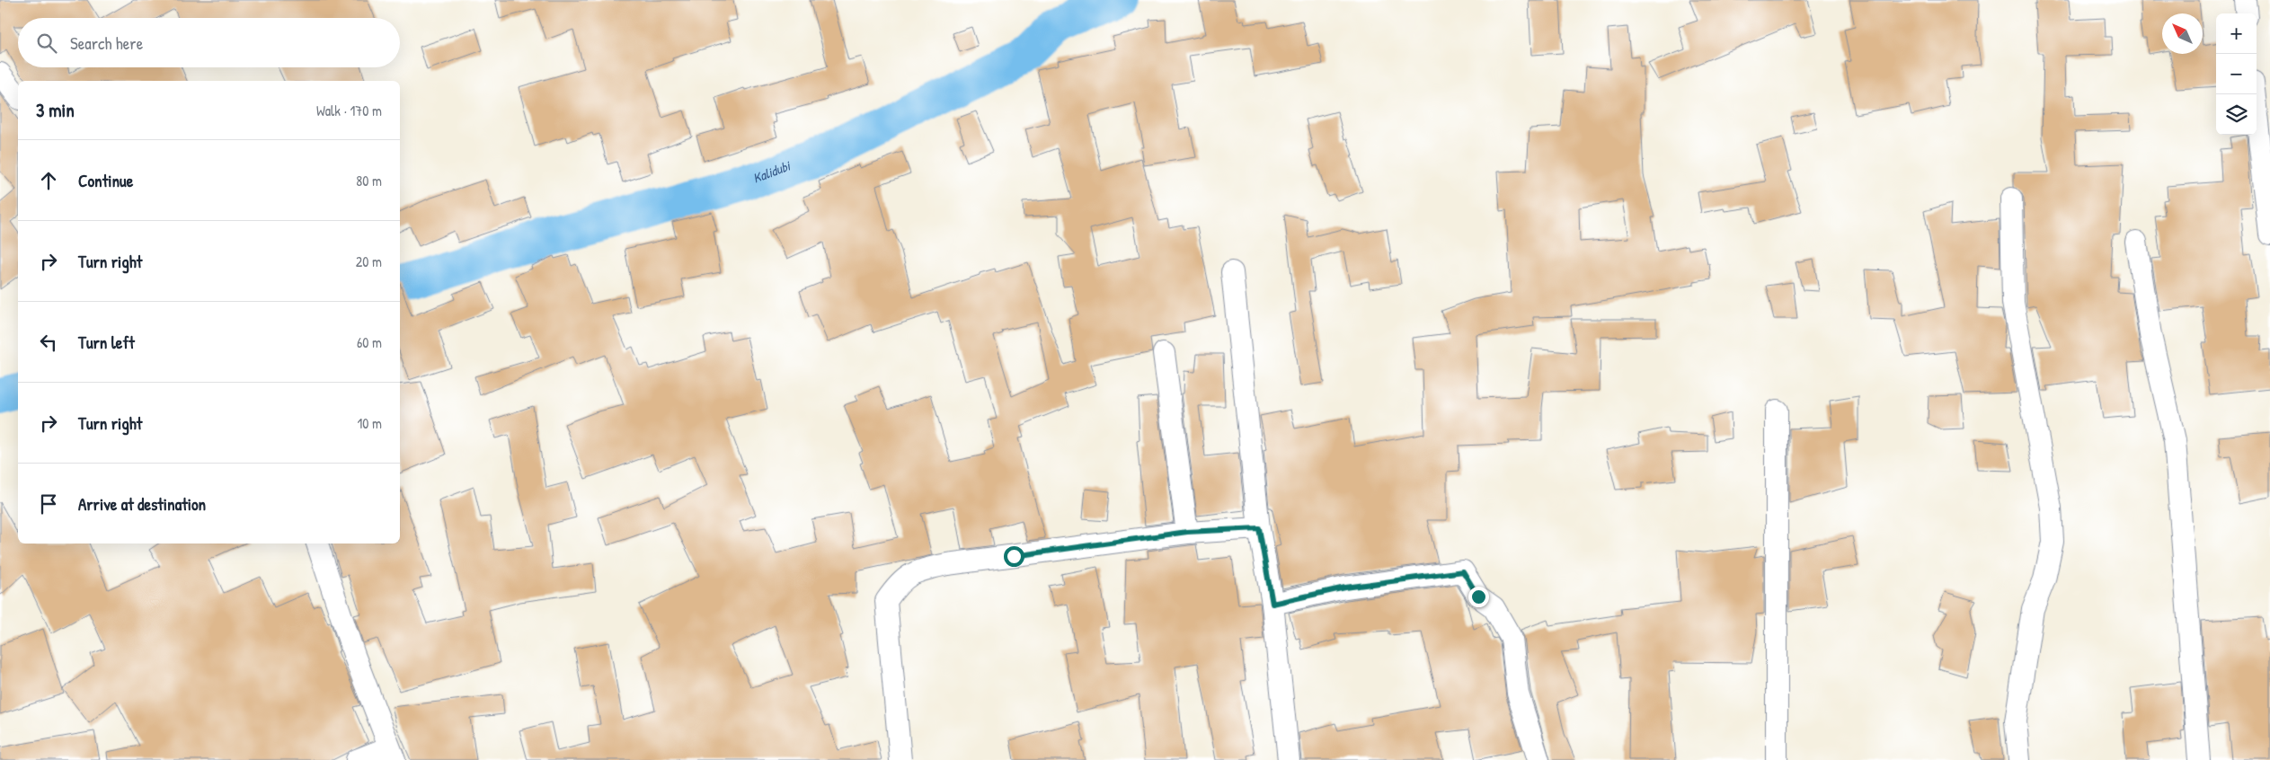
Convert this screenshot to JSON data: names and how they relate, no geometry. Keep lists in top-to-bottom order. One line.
{"water":["Kalidubi"],"north":"top left","page":{"map_buttons":["+","−"],"search":"Search here","heading":["3 min","Walk · 170 m"],"list":[["Continue","80 m"],["Turn right","20 m"],["Turn left","60 m"],["Turn right","10 m"],"Arrive at destination"]}}
